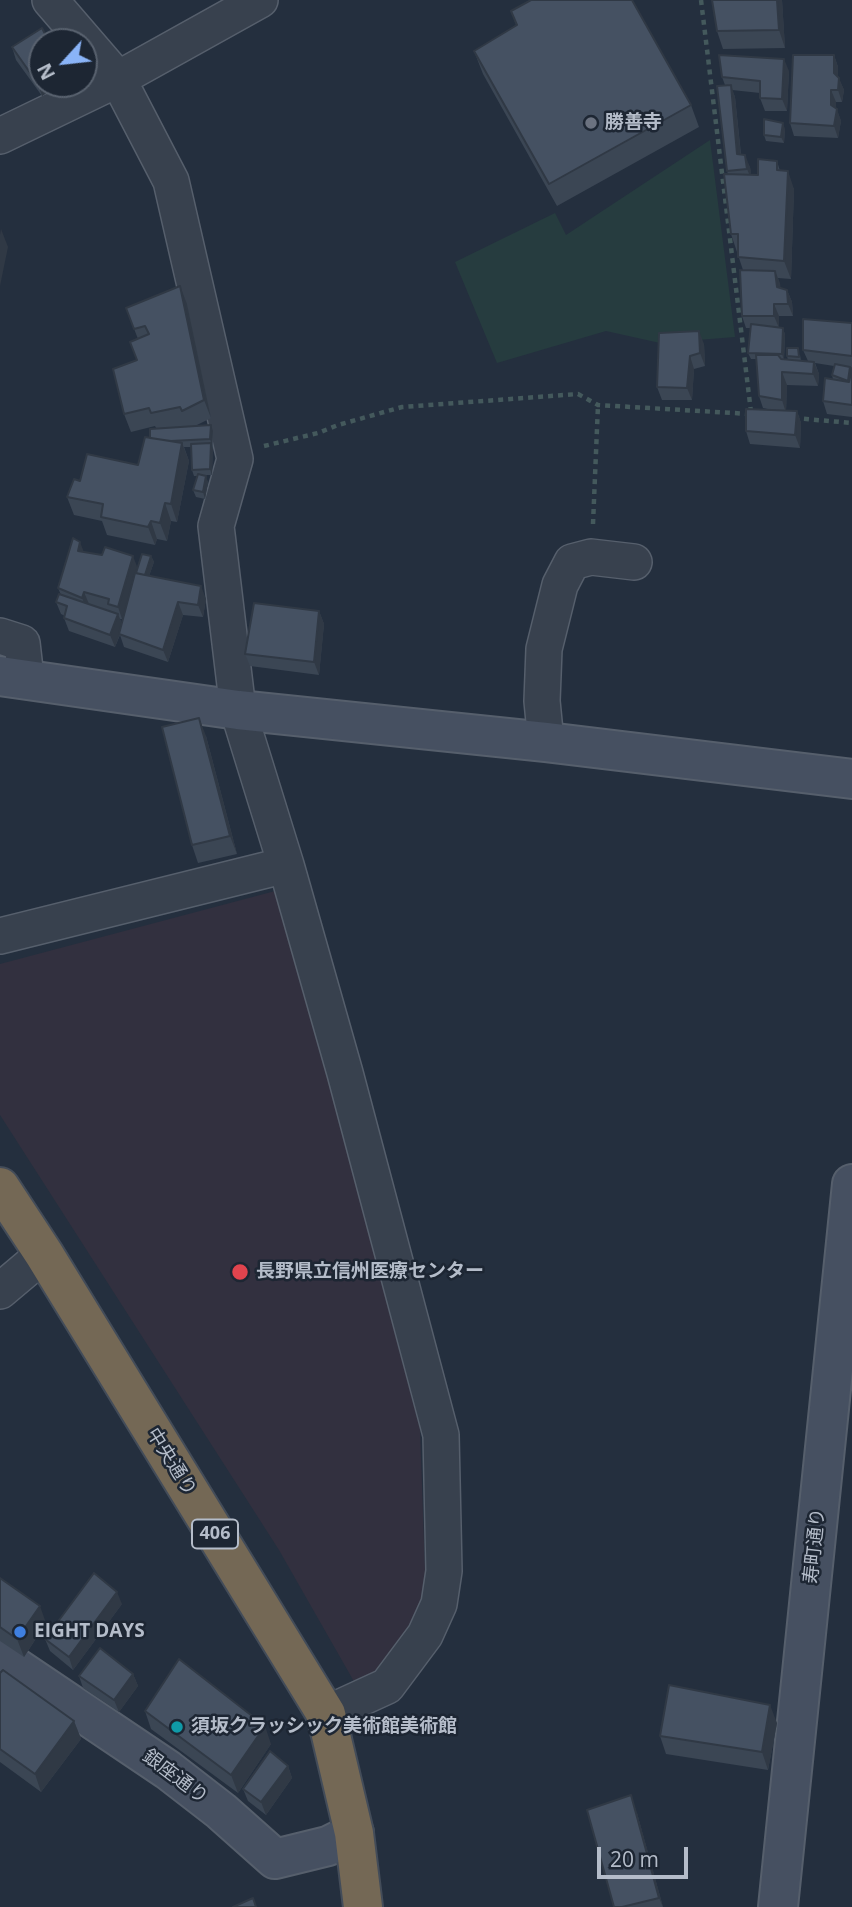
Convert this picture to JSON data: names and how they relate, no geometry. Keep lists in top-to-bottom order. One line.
{"streets":{"highway":["中央通り","406"],"street":["寿町通り","銀座通り"]},"crossings":[["中央通り","銀座通り"]],"places":["勝善寺","長野県立信州医療センター","EIGHT DAYS","須坂クラッシック美術館美術館"],"scale_bar":"20 m","north":"bottom left"}
